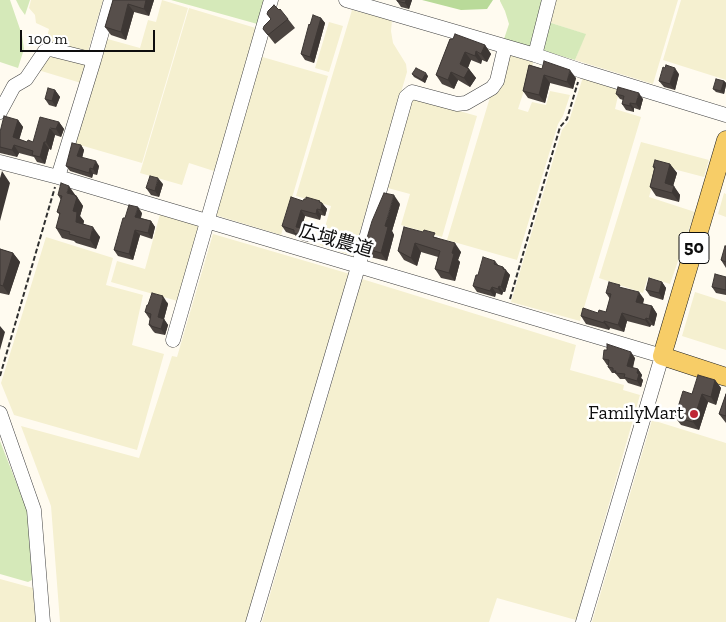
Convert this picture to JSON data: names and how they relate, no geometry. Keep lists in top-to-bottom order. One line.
{"streets":{"main road":["50"],"street":["広域農道"]},"crossings":[["広域農道","50"]],"places":["FamilyMart"],"scale_bar":"100 m"}
